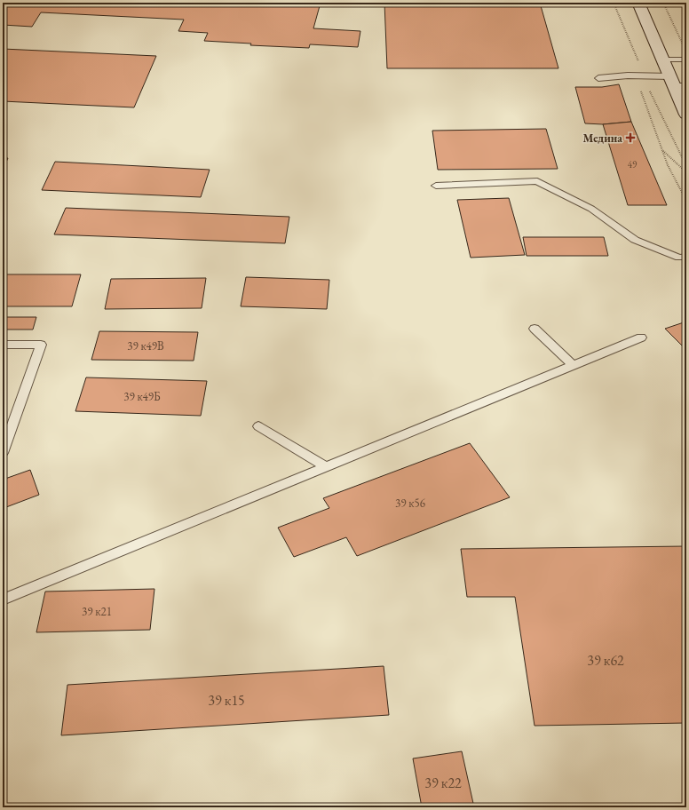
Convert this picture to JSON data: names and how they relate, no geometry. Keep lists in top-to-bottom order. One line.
{"places":{"health":["Медина"]},"house_numbers":["49","39 к49В","39 к49Б","39 к56","39 к21","39 к62","39 к15","39 к22"]}
